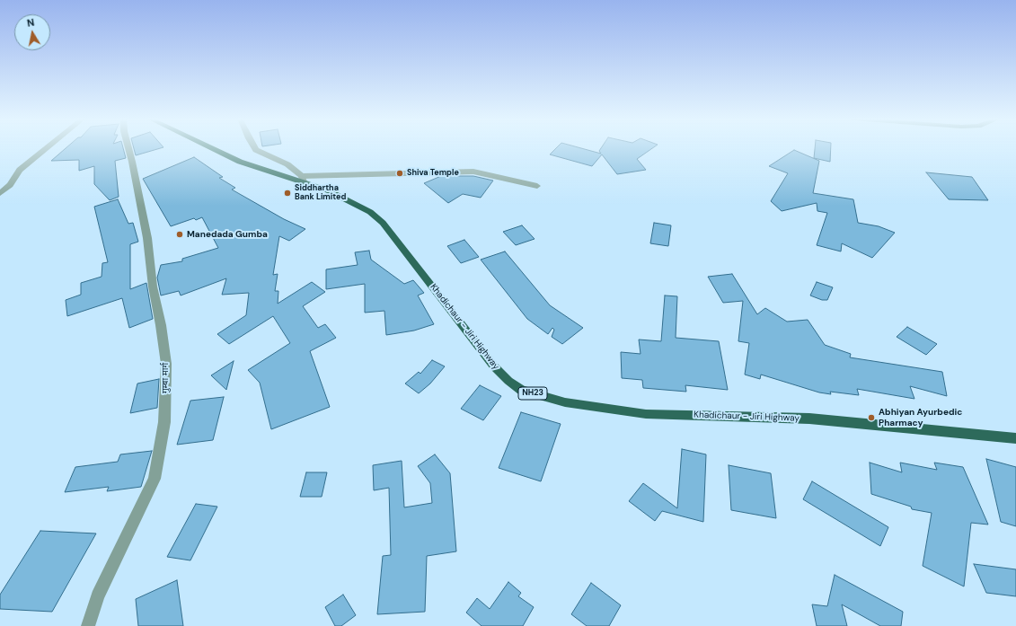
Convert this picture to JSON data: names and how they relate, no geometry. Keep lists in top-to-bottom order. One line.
{"streets":{"main road":["Khadichaur - Jiri Highway","NH23"],"street":["गुम्बा मार्ग"]},"places":["Shiva Temple","Siddhartha Bank Limited","Manedada Gumba","Abhiyan Ayurbedic Pharmacy"],"north":"top"}
